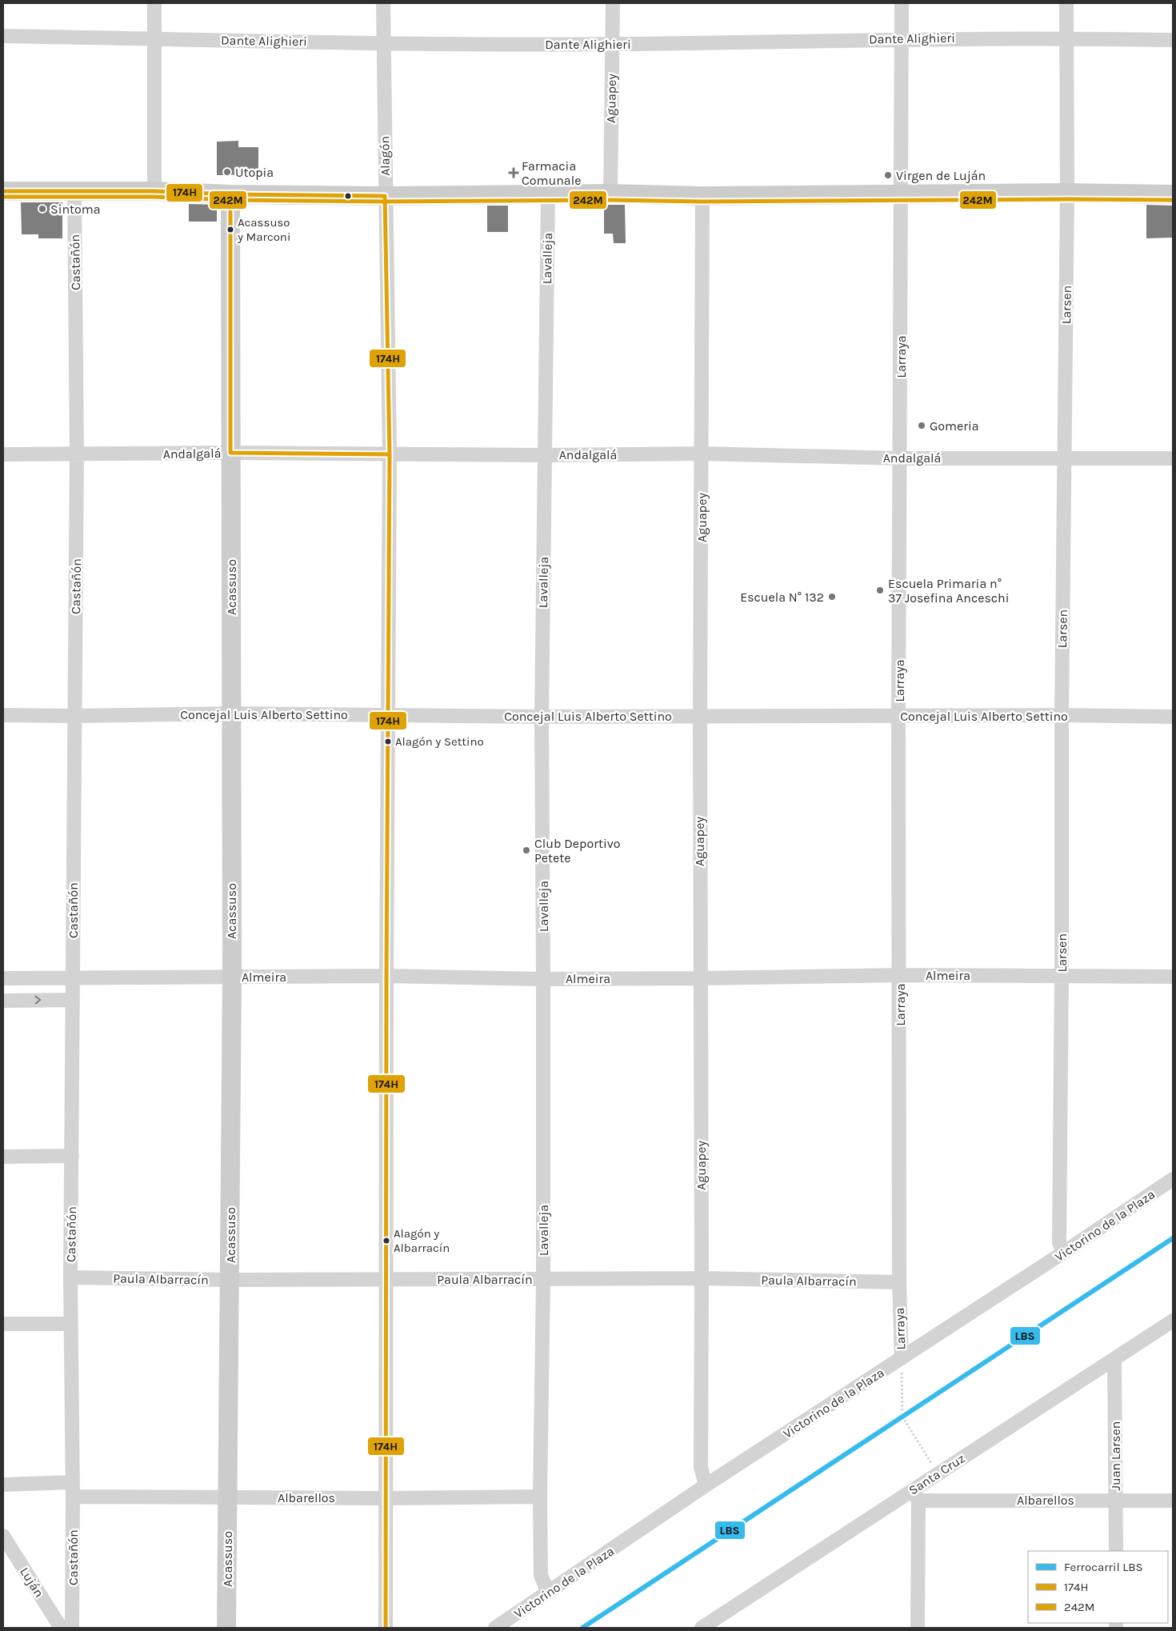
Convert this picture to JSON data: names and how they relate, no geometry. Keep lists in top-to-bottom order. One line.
{"streets":{"street":["Dante Alighieri","Aguapey","Alagón","Lavalleja","Castañón","Larsen","Larraya","Andalgalá","Acassuso","Concejal Luis Alberto Settino","Almeira","Victorino de la Plaza","Paula Albarracín","Juan Larsen","Santa Cruz","Albarellos","Luján"]},"crossings":[["Dante Alighieri","Aguapey"],["Dante Alighieri","Alagón"],["Dante Alighieri","Larsen"],["Dante Alighieri","Larraya"],["Aguapey","Andalgalá"],["Aguapey","Concejal Luis Alberto Settino"],["Aguapey","Almeira"],["Aguapey","Victorino de la Plaza"],["Aguapey","Paula Albarracín"],["Alagón","Andalgalá"],["Alagón","Concejal Luis Alberto Settino"],["Alagón","Almeira"],["Alagón","Paula Albarracín"],["Alagón","Albarellos"],["Lavalleja","Andalgalá"],["Lavalleja","Concejal Luis Alberto Settino"],["Lavalleja","Almeira"],["Lavalleja","Victorino de la Plaza"],["Lavalleja","Paula Albarracín"],["Lavalleja","Albarellos"],["Castañón","Andalgalá"],["Castañón","Concejal Luis Alberto Settino"],["Castañón","Almeira"],["Castañón","Paula Albarracín"],["Castañón","Albarellos"],["Larsen","Andalgalá"],["Larsen","Concejal Luis Alberto Settino"],["Larsen","Almeira"],["Larsen","Victorino de la Plaza"],["Larraya","Andalgalá"],["Larraya","Concejal Luis Alberto Settino"],["Larraya","Almeira"],["Larraya","Victorino de la Plaza"],["Larraya","Paula Albarracín"],["Andalgalá","Acassuso"],["Acassuso","Concejal Luis Alberto Settino"],["Acassuso","Almeira"],["Acassuso","Paula Albarracín"],["Acassuso","Albarellos"],["Juan Larsen","Santa Cruz"],["Juan Larsen","Albarellos"],["Santa Cruz","Albarellos"]],"places":{"other":["Utopia","Virgen de Luján","Sintoma","Acassuso y Marconi","Gomeria","Escuela Primaria n° 37 Josefina Anceschi","Escuela N° 132","Alagón y Settino","Club Deportivo Petete","Alagón y Albarracín"],"health":["Farmacia Comunale"]},"lines":["transit line 174H","transit line 242M","rail line LBS"],"legend":["Ferrocarril LBS","174H","242M"]}
